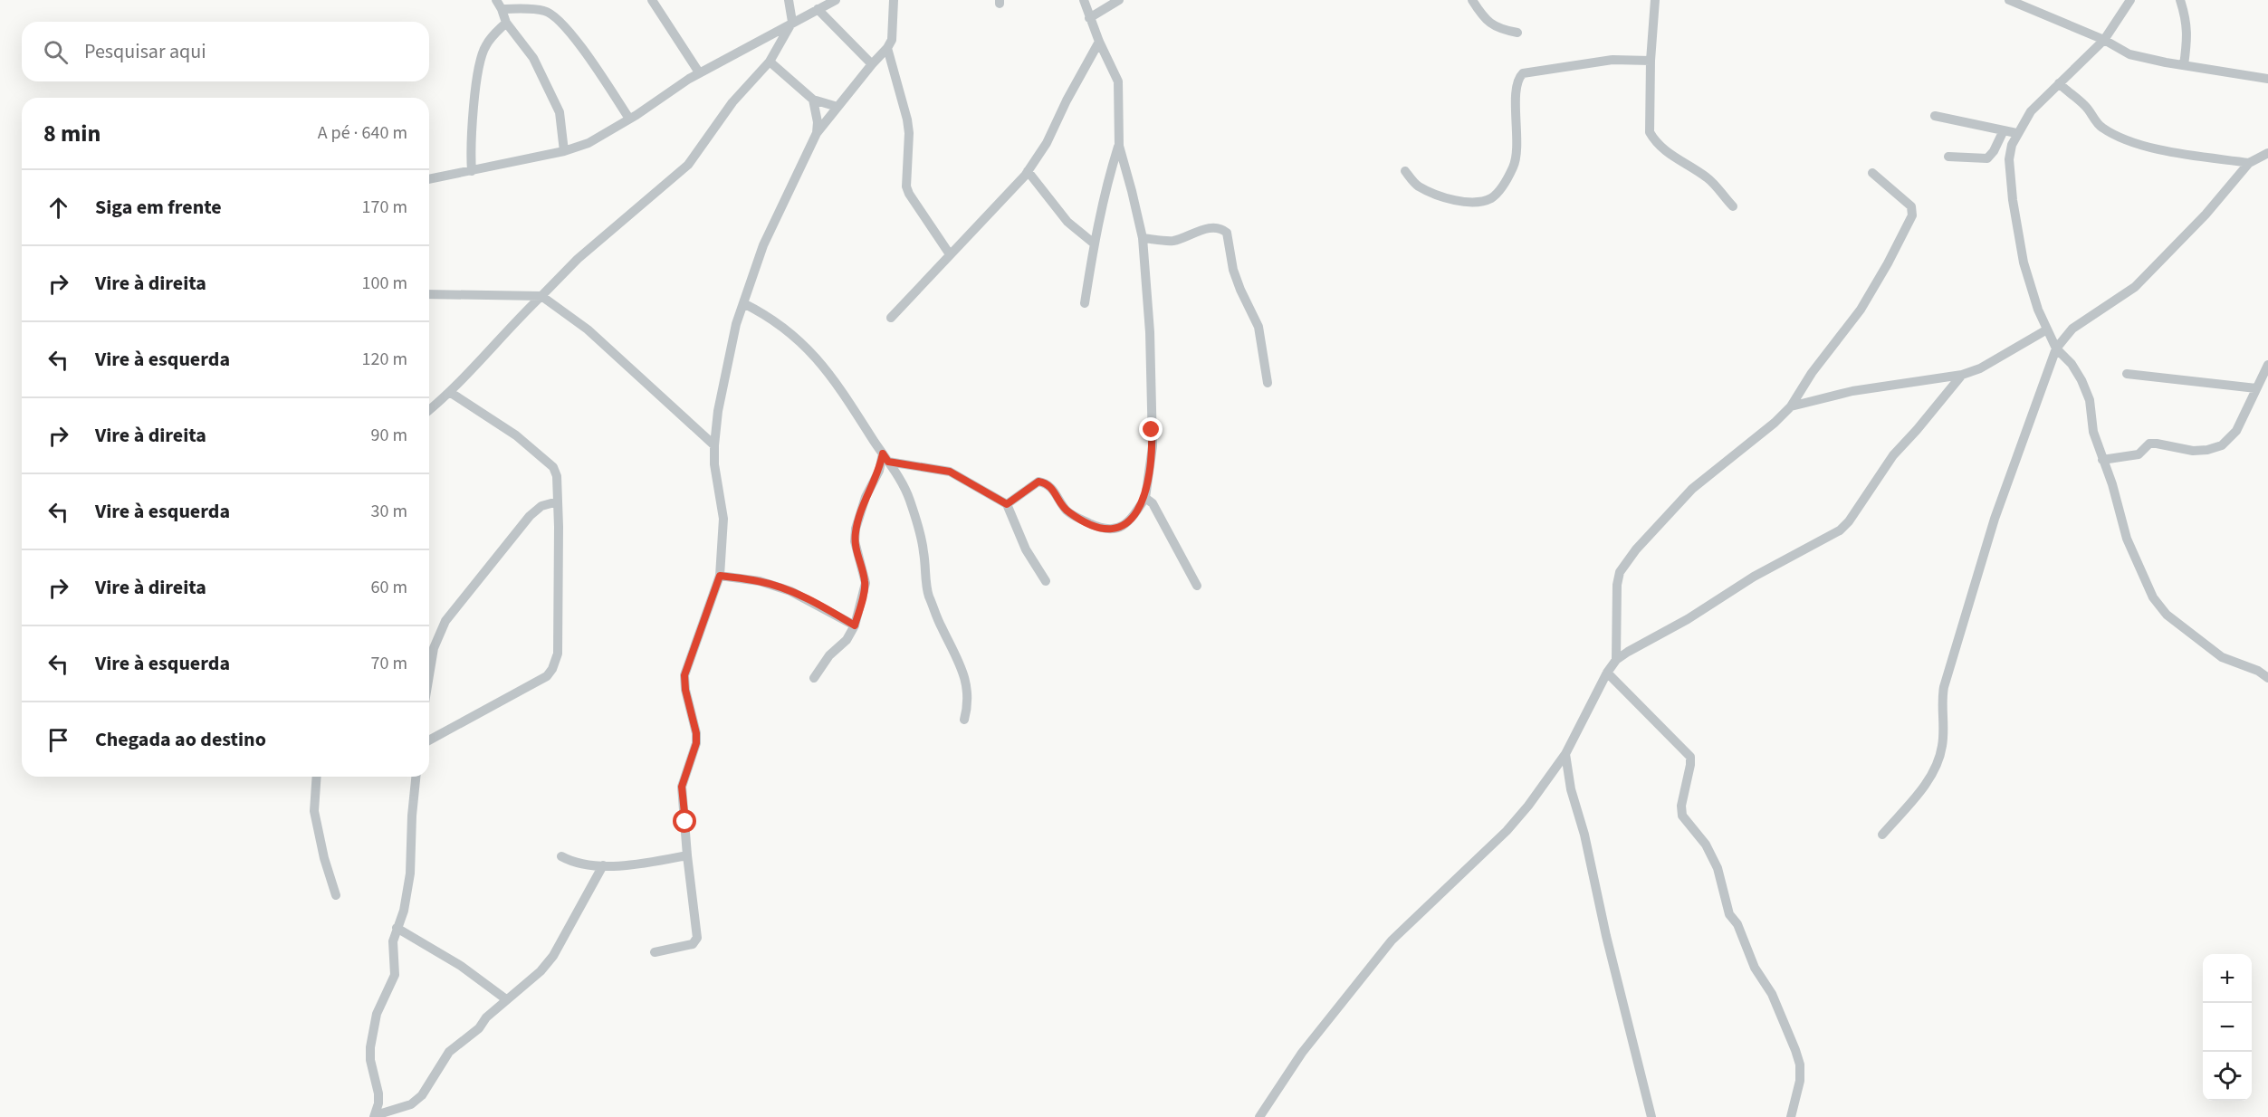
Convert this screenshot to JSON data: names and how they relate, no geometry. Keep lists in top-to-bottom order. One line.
{"page":{"search":"Pesquisar aqui","heading":["8 min","A pé · 640 m"],"list":[["Siga em frente","170 m"],["Vire à direita","100 m"],["Vire à esquerda","120 m"],["Vire à direita","90 m"],["Vire à esquerda","30 m"],["Vire à direita","60 m"],["Vire à esquerda","70 m"],"Chegada ao destino"],"map_buttons":["+","−"]}}
